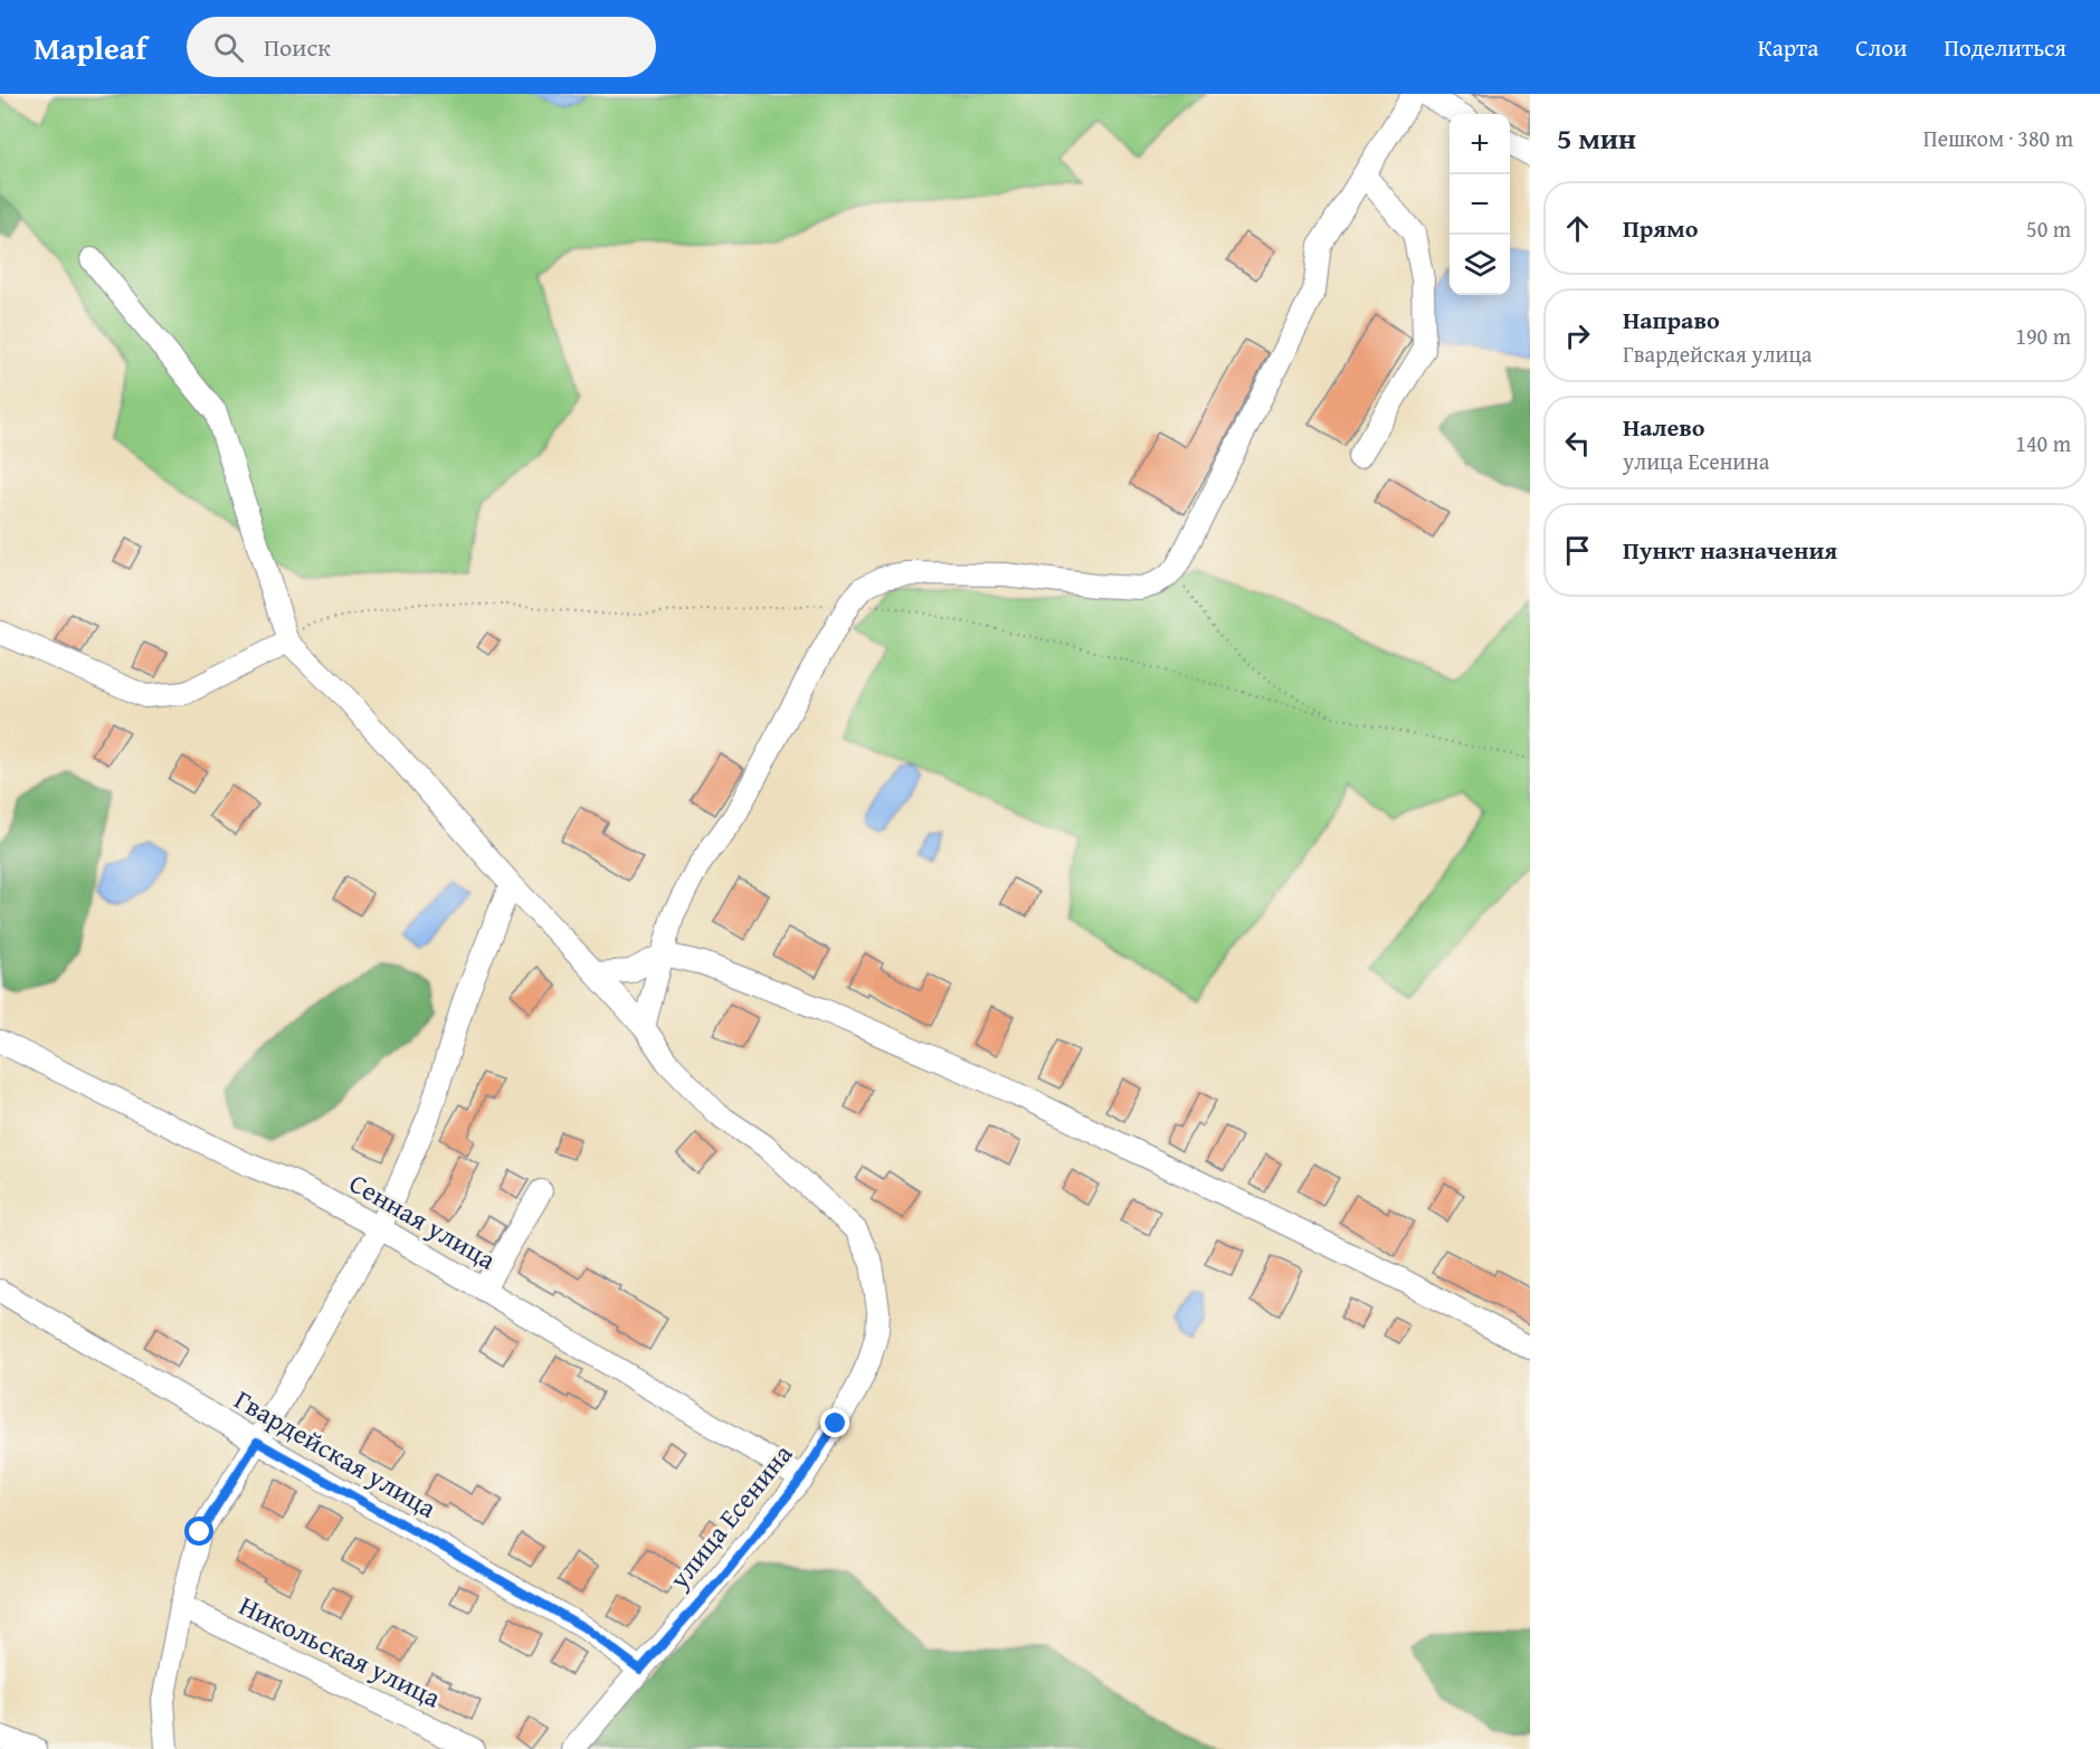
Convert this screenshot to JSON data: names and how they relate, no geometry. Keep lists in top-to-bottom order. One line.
{"streets":{"street":["Сенная улица","Гвардейская улица","улица Есенина","Никольская улица"]},"crossings":[["Сенная улица","улица Есенина"],["Гвардейская улица","улица Есенина"]],"page":{"header":"Mapleaf","search":"Поиск","nav":["Карта","Слои","Поделиться"],"heading":["5 мин","Пешком · 380 m"],"map_buttons":["+","−"],"list":[["Прямо","50 m"],["Направо","Гвардейская улица","190 m"],["Налево","улица Есенина","140 m"],"Пункт назначения"]}}
